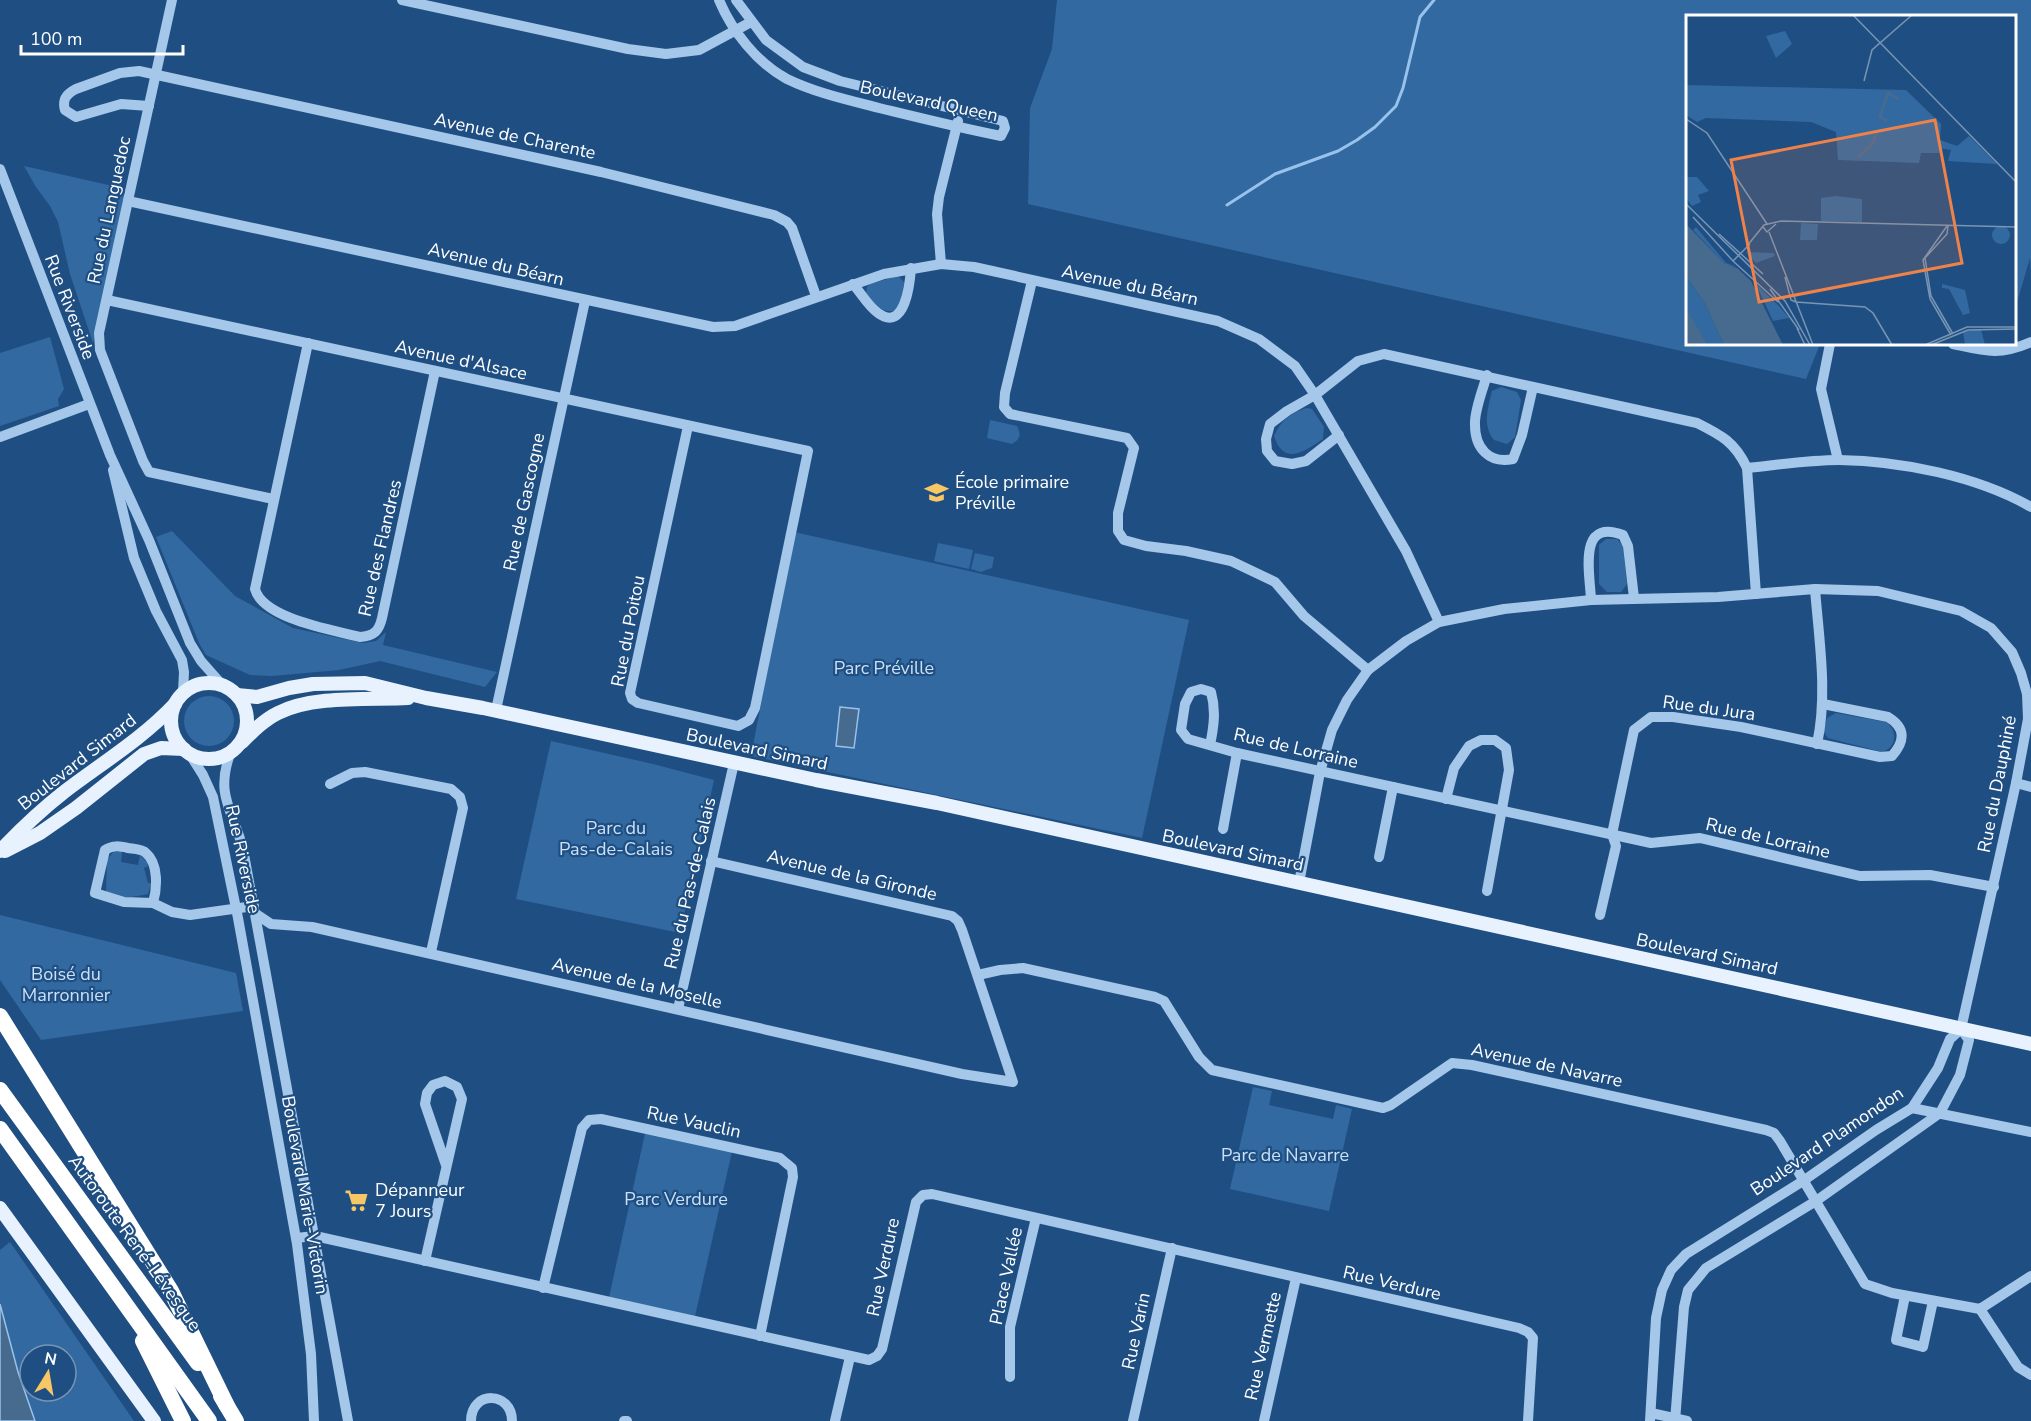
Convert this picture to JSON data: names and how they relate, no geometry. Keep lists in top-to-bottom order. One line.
{"streets":{"highway":["Autoroute René-Lévesque"],"main road":["Boulevard Simard"],"street":["Boulevard Queen","Avenue de Charente","Rue du Languedoc","Avenue du Béarn","Rue Riverside","Avenue d'Alsace","Rue de Gascogne","Rue des Flandres","Rue du Poitou","Rue du Jura","Rue de Lorraine","Rue du Dauphiné","Avenue de la Gironde","Rue du Pas-de-Calais","Avenue de la Moselle","Avenue de Navarre","Rue Vauclin","Boulevard Plamondon","Boulevard Marie-Victorin","Rue Verdure","Place Vallée","Rue Varin","Rue Vermette"]},"crossings":[["Avenue de Charente","Rue du Languedoc"],["Avenue de Charente","Avenue du Béarn"],["Rue du Languedoc","Avenue du Béarn"],["Rue du Languedoc","Avenue d'Alsace"],["Rue du Languedoc","Rue des Flandres"],["Avenue du Béarn","Rue de Gascogne"],["Avenue du Béarn","Rue du Dauphiné"],["Rue Riverside","Boulevard Simard"],["Rue Riverside","Avenue de la Moselle"],["Rue Riverside","Boulevard Marie-Victorin"],["Avenue d'Alsace","Rue de Gascogne"],["Avenue d'Alsace","Rue des Flandres"],["Avenue d'Alsace","Rue du Poitou"],["Rue de Gascogne","Boulevard Simard"],["Rue du Jura","Rue de Lorraine"],["Rue de Lorraine","Rue du Dauphiné"],["Boulevard Simard","Rue du Dauphiné"],["Boulevard Simard","Rue du Pas-de-Calais"],["Boulevard Simard","Boulevard Plamondon"],["Rue du Dauphiné","Boulevard Plamondon"],["Avenue de la Gironde","Rue du Pas-de-Calais"],["Avenue de la Gironde","Avenue de la Moselle"],["Avenue de la Gironde","Avenue de Navarre"],["Rue du Pas-de-Calais","Avenue de la Moselle"],["Avenue de Navarre","Boulevard Plamondon"],["Rue Vauclin","Rue Verdure"],["Boulevard Marie-Victorin","Rue Verdure"],["Rue Verdure","Place Vallée"],["Rue Verdure","Rue Varin"],["Rue Verdure","Rue Vermette"]],"parks":["Parc Préville","Parc du Pas-de-Calais","Boisé du Marronnier","Parc de Navarre","Parc Verdure"],"places":{"school or university":["École primaire Préville"],"supermarket":["Dépanneur 7 Jours"]},"scale_bar":"100 m","north":"top"}
